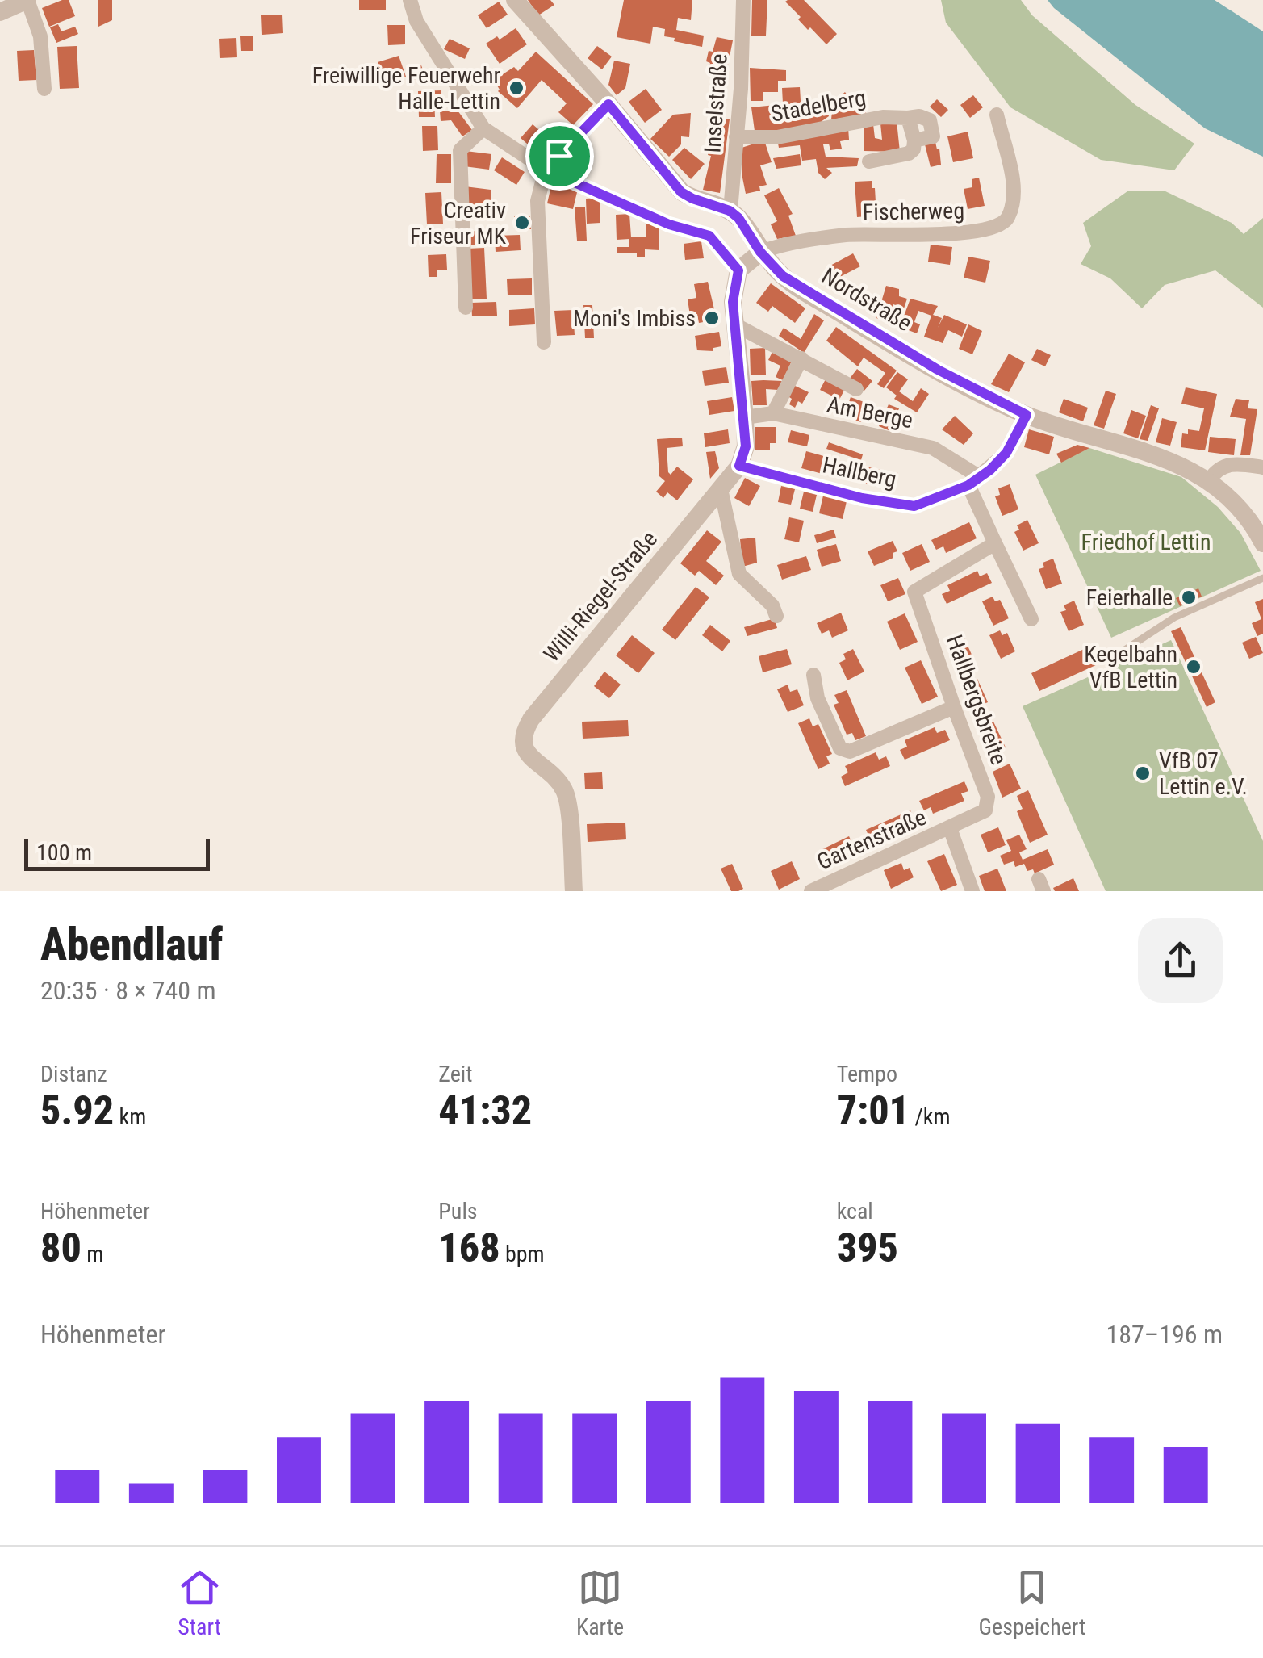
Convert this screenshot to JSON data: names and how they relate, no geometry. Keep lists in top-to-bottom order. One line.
{"streets":{"street":["Inselstraße","Stadelberg","Fischerweg","Nordstraße","Am Berge","Hallberg","Willi-Riegel-Straße","Hallbergsbreite","Gartenstraße"]},"crossings":[["Inselstraße","Stadelberg"],["Inselstraße","Nordstraße"],["Fischerweg","Nordstraße"],["Nordstraße","Hallberg"],["Am Berge","Hallberg"],["Am Berge","Willi-Riegel-Straße"],["Hallberg","Willi-Riegel-Straße"],["Hallbergsbreite","Gartenstraße"]],"parks":["Friedhof Lettin"],"places":["Freiwillige Feuerwehr Halle-Lettin","Creativ Friseur MK","Moni's Imbiss","Feierhalle","Kegelbahn VfB Lettin","VfB 07 Lettin e.V."],"scale_bar":"100 m","page":{"scale":"100 m","heading":["Abendlauf","20:35 · 8 × 740 m"],"stats":[["Distanz","5.92 km"],["Zeit","41:32"],["Tempo","7:01 /km"],["Höhenmeter","80 m"],["Puls","168 bpm"],["kcal","395"]],"chart":["Höhenmeter","187–196 m"],"tabs":["Start","Karte","Gespeichert"]}}
